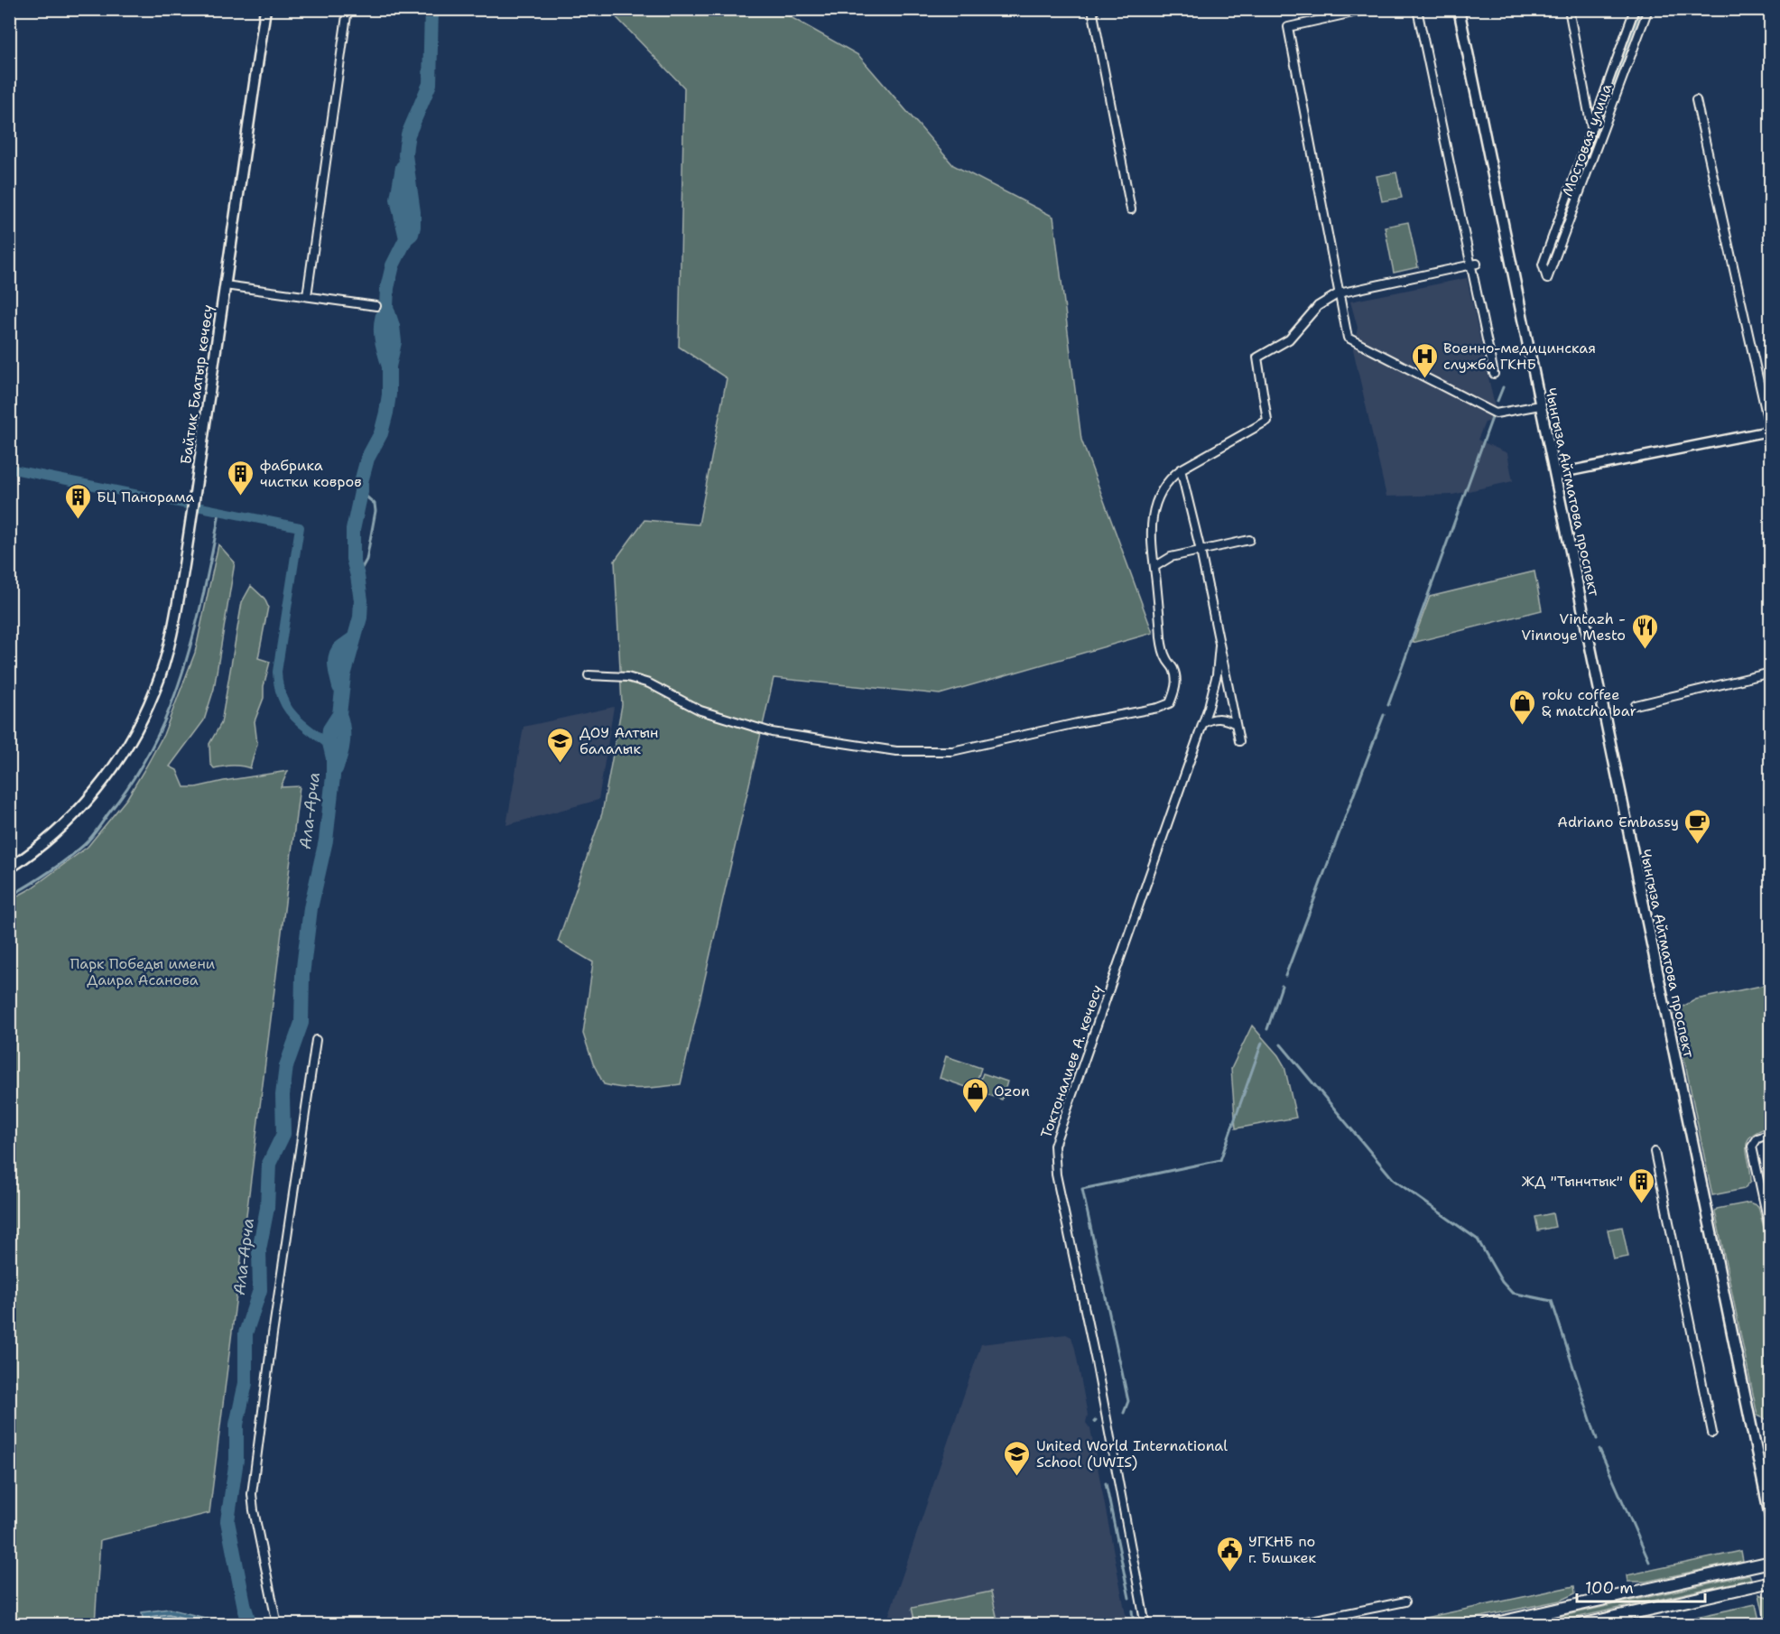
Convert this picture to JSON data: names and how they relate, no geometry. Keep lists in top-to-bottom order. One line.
{"streets":{"main road":["Байтик Баатыр көчөсү","Чынгыза Айтматова проспект"],"street":["Мостовая улица","Токтоналиев А. көчөсү"]},"water":["Ала-Арча"],"parks":["Парк Победы имени Даира Асанова"],"places":{"hospital":["Военно-медицинская служба ГКНБ"],"building":["фабрика чистки ковров","БЦ Панорама","ЖД \"Тынчтык\""],"restaurant":["Vintazh - Vinnoye Mesto"],"shop":["roku coffee & matcha bar","Ozon"],"school or university":["ДОУ Алтын балалык","United World International School (UWIS)"],"cafe":["Adriano Embassy"],"public building":["УГКНБ по г. Бишкек"]},"scale_bar":"100 m"}
